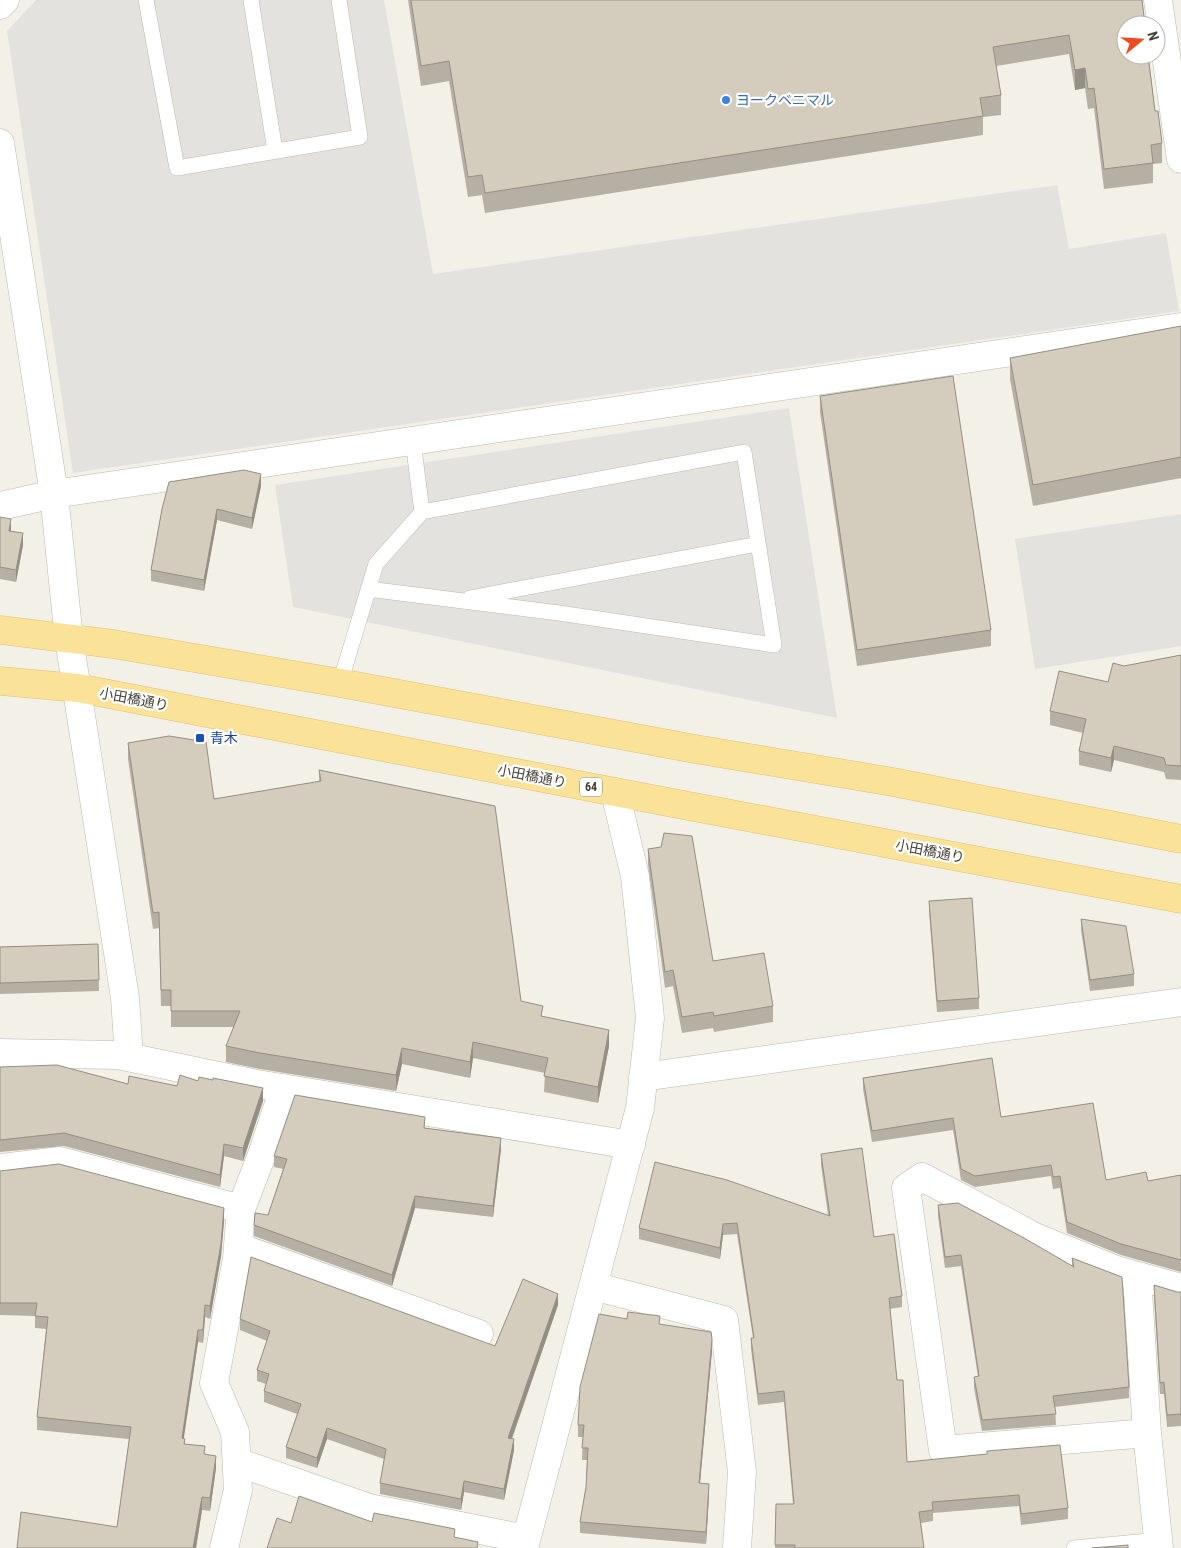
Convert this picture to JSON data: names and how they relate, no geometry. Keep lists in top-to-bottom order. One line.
{"streets":{"main road":["小田橋通り","64"]},"places":{"other":["ヨークベニマル"],"transit":["青木"]},"north":"right"}
